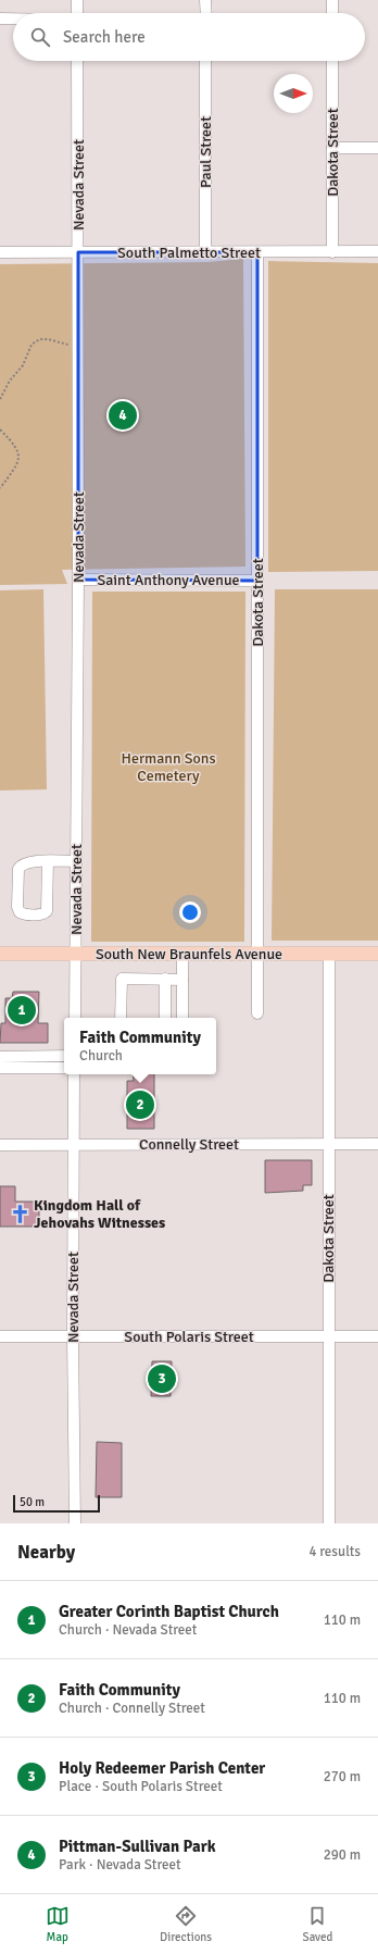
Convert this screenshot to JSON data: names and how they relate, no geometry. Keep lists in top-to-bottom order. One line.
{"streets":{"main road":["South New Braunfels Avenue"],"street":["Paul Street","Dakota Street","Nevada Street","South Palmetto Street","Saint Anthony Avenue","Connelly Street","South Polaris Street"]},"crossings":[["Paul Street","South Palmetto Street"],["Dakota Street","South Palmetto Street"],["Dakota Street","Saint Anthony Avenue"],["Dakota Street","South New Braunfels Avenue"],["Dakota Street","Connelly Street"],["Dakota Street","South Polaris Street"],["Nevada Street","South Palmetto Street"],["Nevada Street","Saint Anthony Avenue"],["Nevada Street","South New Braunfels Avenue"],["Nevada Street","Connelly Street"],["Nevada Street","South Polaris Street"]],"parks":["Hermann Sons Cemetery"],"places":{"church":["Kingdom Hall of Jehovahs Witnesses"]},"scale_bar":"50 m","north":"right","page":{"search":"Search here","pins":["4","1","2","3"],"popup":["Faith Community","Church"],"scale":"50 m","heading":["Nearby","4 results"],"list":[{"mark":"1","name":"Greater Corinth Baptist Church","note":"Church · Nevada Street","value":"110 m"},{"mark":"2","name":"Faith Community","note":"Church · Connelly Street","value":"110 m"},{"mark":"3","name":"Holy Redeemer Parish Center","note":"Place · South Polaris Street","value":"270 m"},{"mark":"4","name":"Pittman-Sullivan Park","note":"Park · Nevada Street","value":"290 m"}],"nav":["Map","Directions","Saved"]}}
